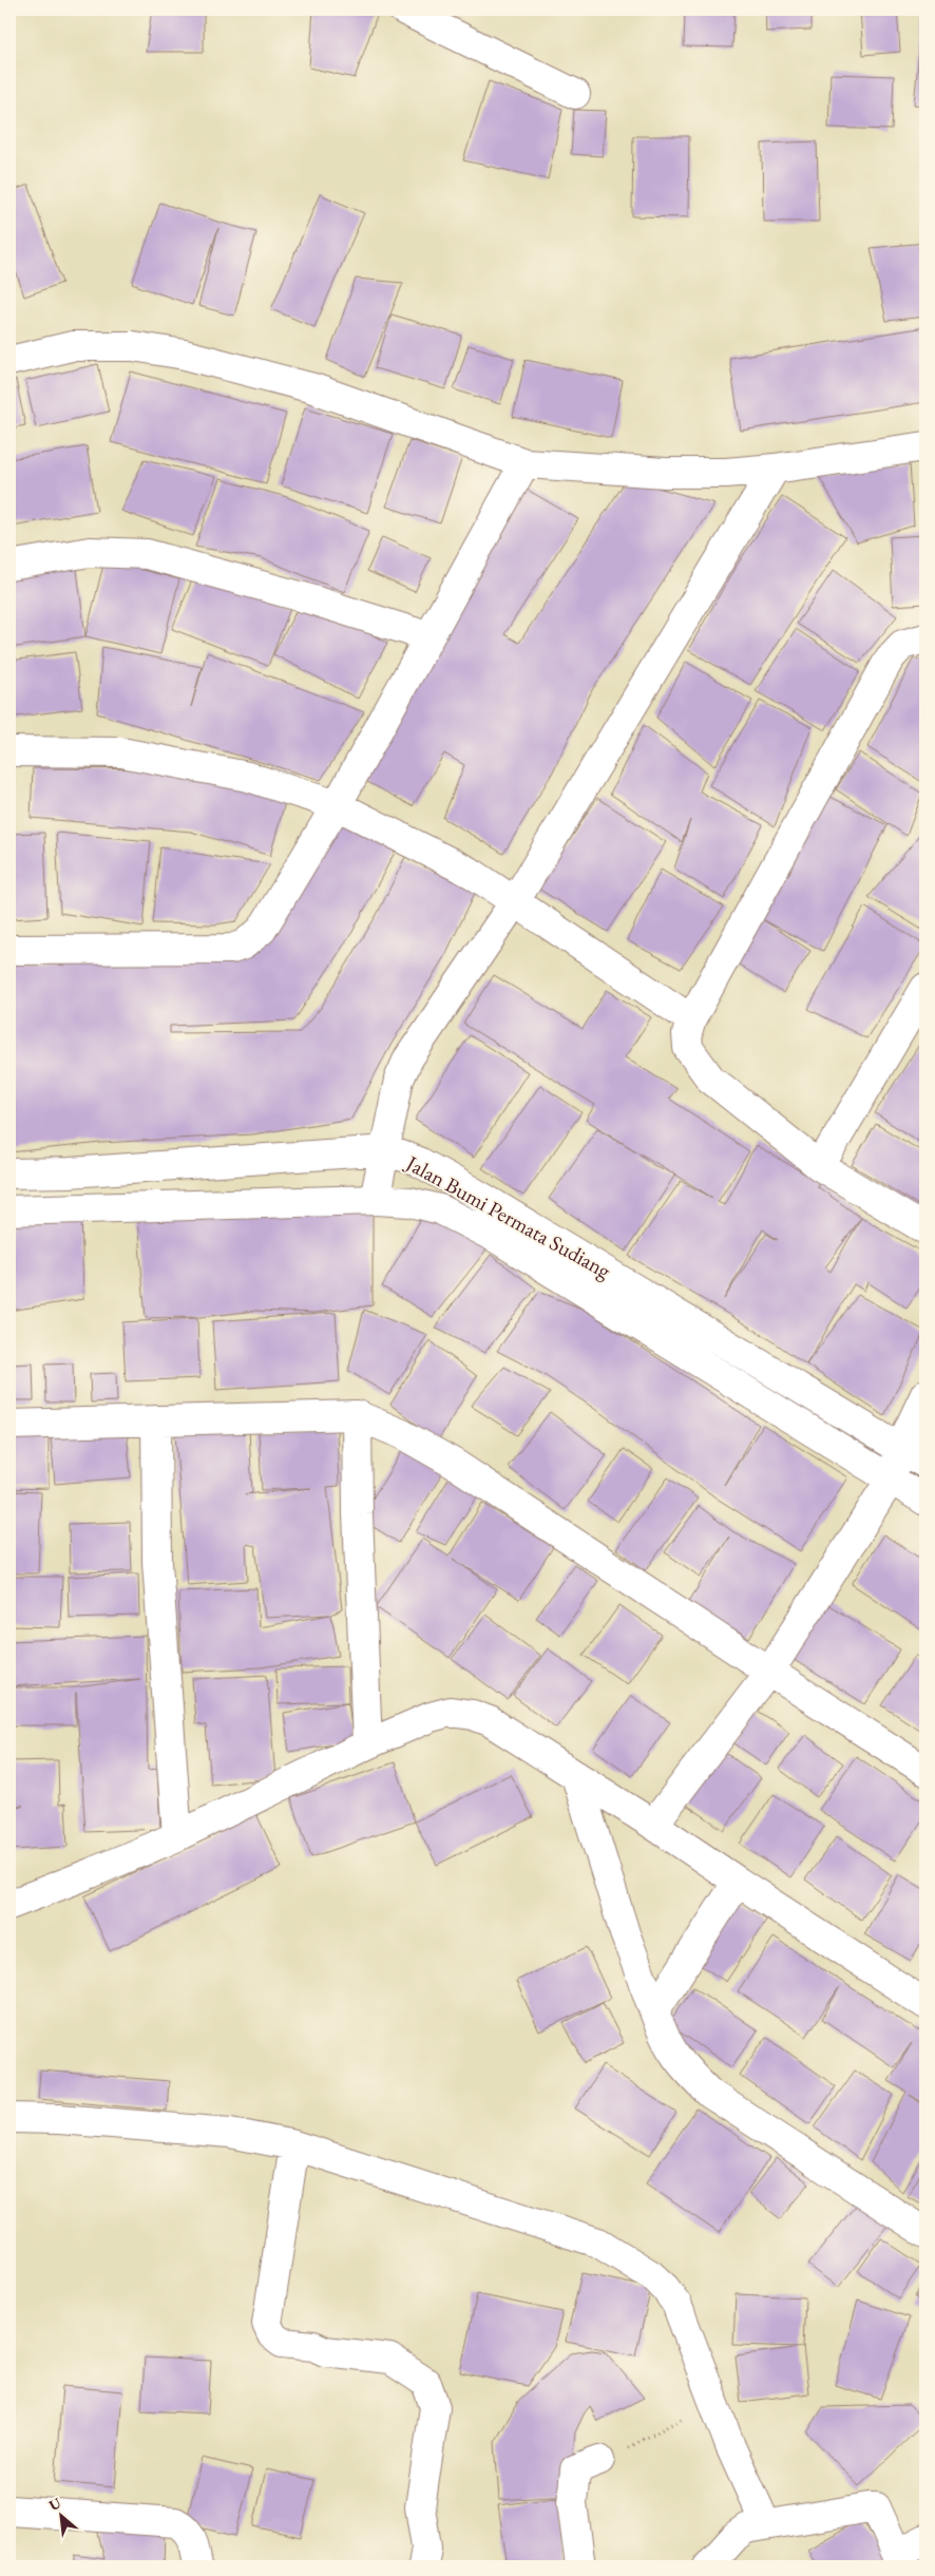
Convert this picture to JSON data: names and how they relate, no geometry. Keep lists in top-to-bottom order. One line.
{"streets":{"street":["Jalan Bumi Permata Sudiang"]},"north":"top left"}
